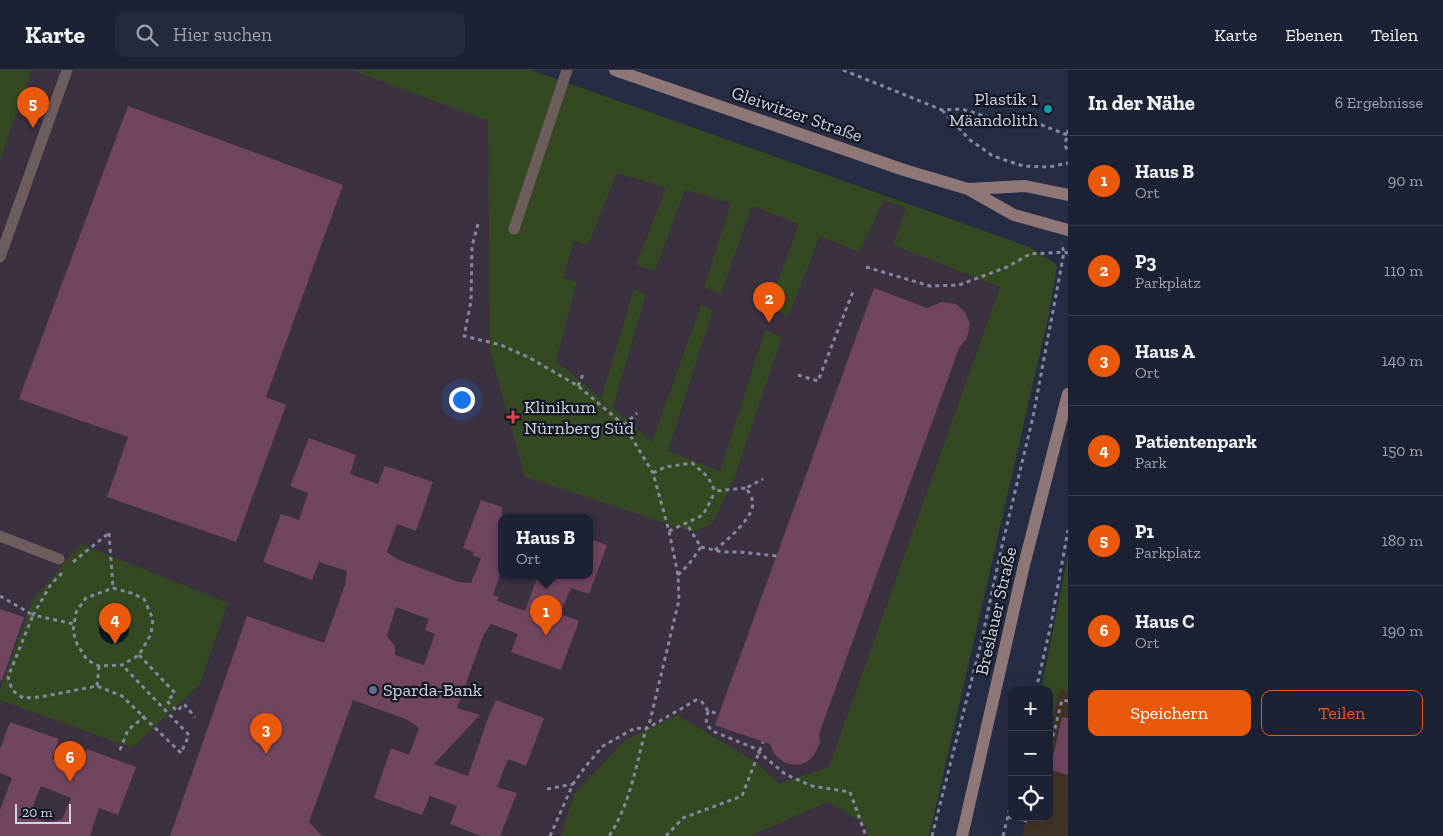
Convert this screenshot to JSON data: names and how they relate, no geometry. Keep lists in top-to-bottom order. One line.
{"streets":{"main road":["Gleiwitzer Straße","Breslauer Straße"]},"places":{"other":["Plastik 1 Mäandolith","Sparda-Bank"],"health":["Klinikum Nürnberg Süd"]},"scale_bar":"20 m","page":{"header":"Karte","search":"Hier suchen","nav":["Karte","Ebenen","Teilen"],"heading":["In der Nähe","6 Ergebnisse"],"pins":["5","2","1","4","3","6"],"list":[{"mark":"1","name":"Haus B","note":"Ort","value":"90 m"},{"mark":"2","name":"P3","note":"Parkplatz","value":"110 m"},{"mark":"3","name":"Haus A","note":"Ort","value":"140 m"},{"mark":"4","name":"Patientenpark","note":"Park","value":"150 m"},{"mark":"5","name":"P1","note":"Parkplatz","value":"180 m"},{"mark":"6","name":"Haus C","note":"Ort","value":"190 m"}],"popup":["Haus B","Ort"],"buttons":["Speichern","Teilen"],"map_buttons":["+","−"],"scale":"20 m"}}
